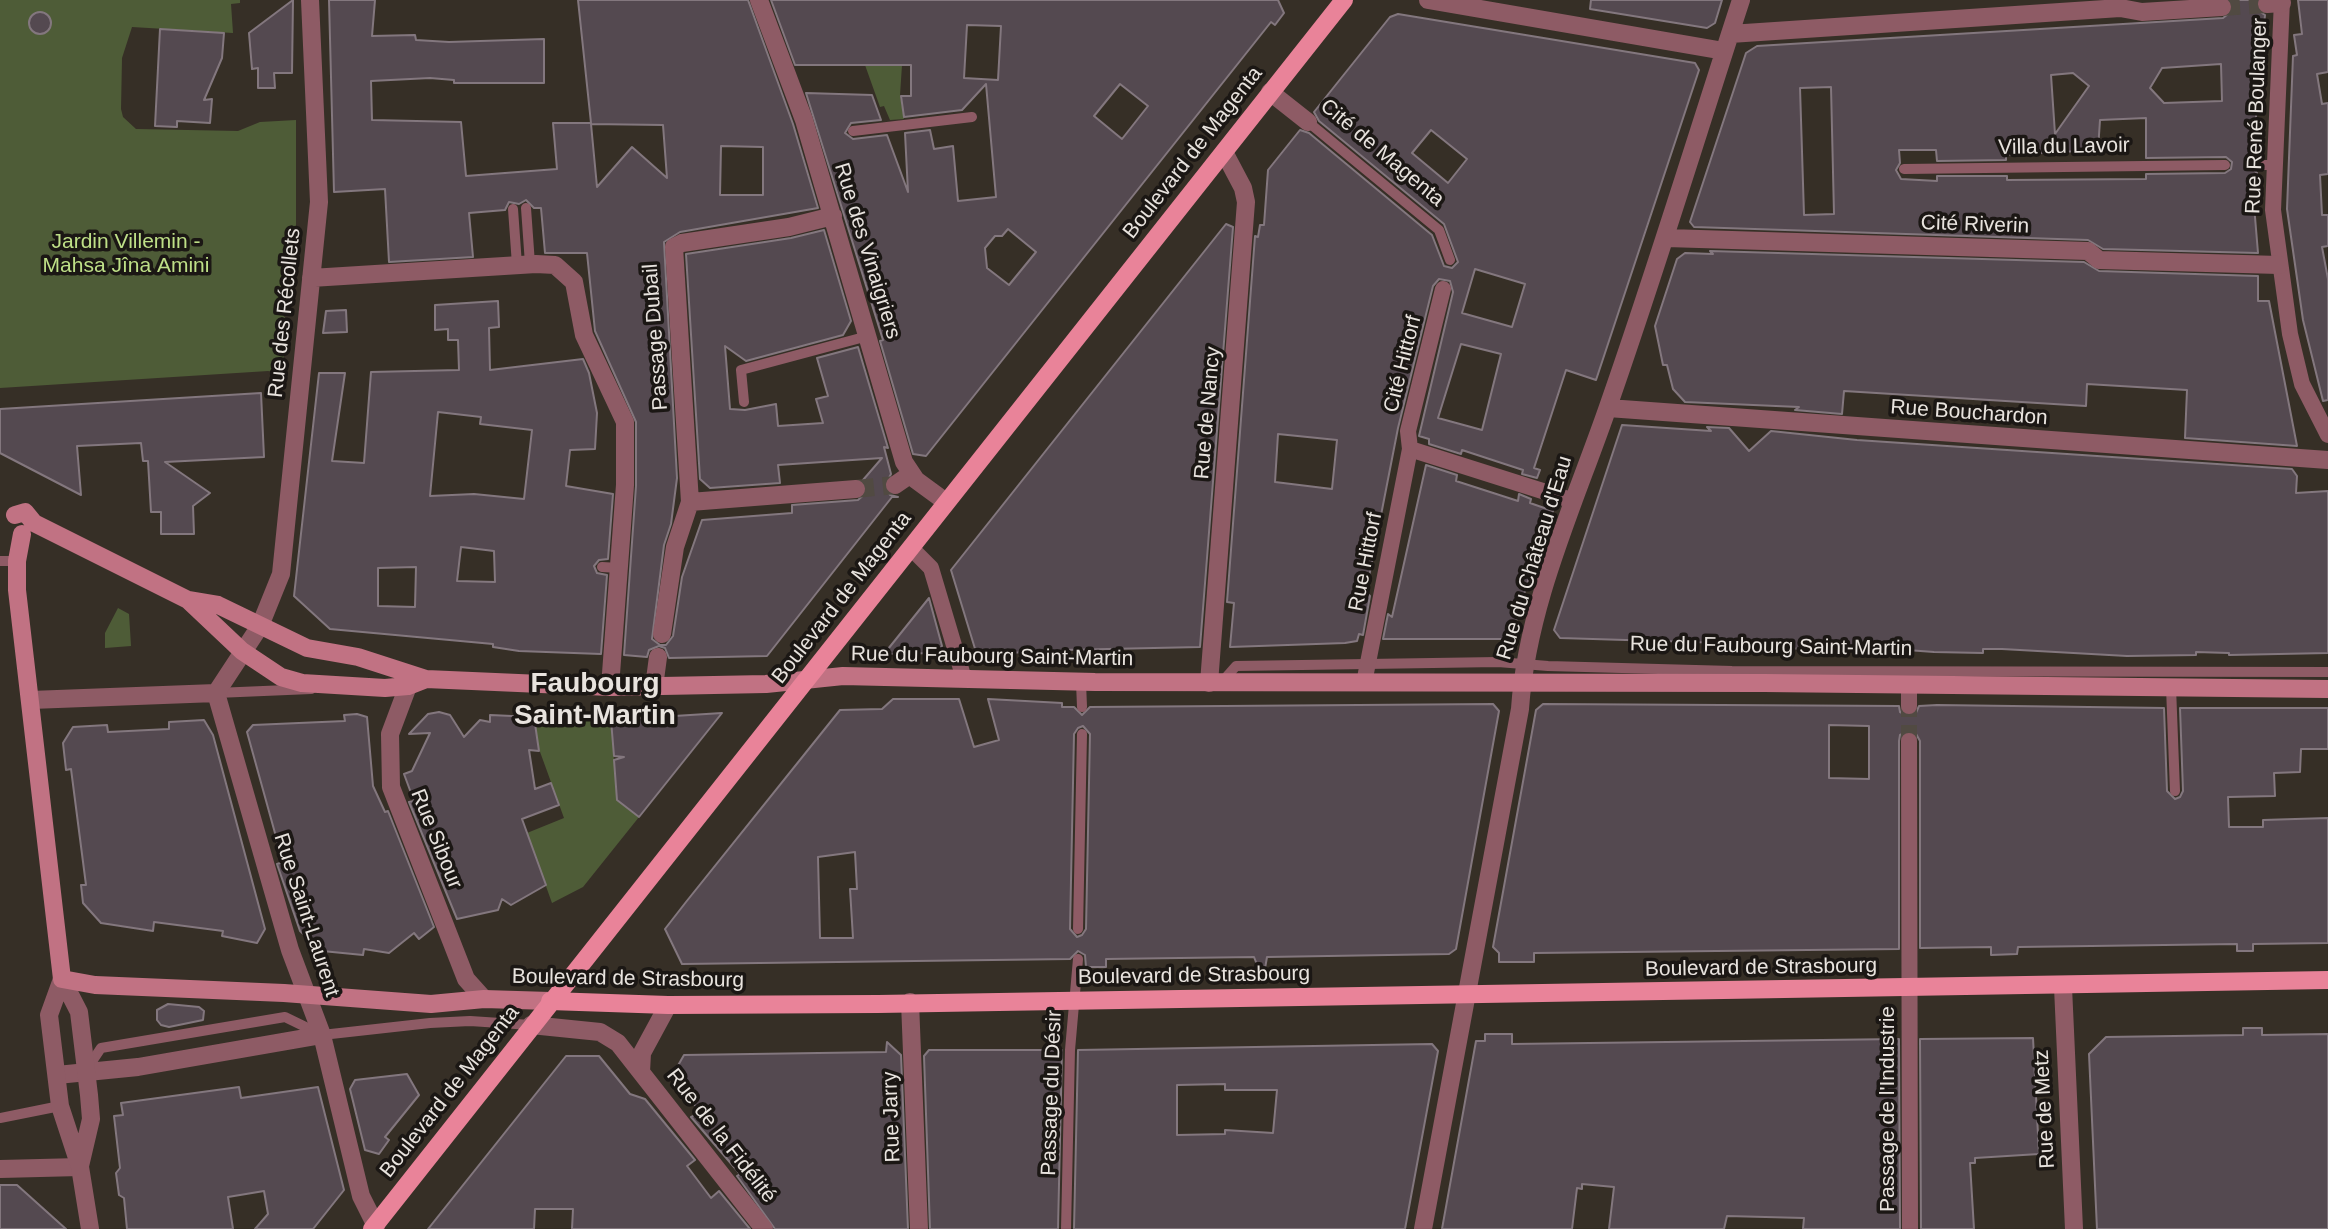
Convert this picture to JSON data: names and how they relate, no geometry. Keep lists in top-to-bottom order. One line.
{"streets":{"main road":["Boulevard de Magenta","Rue du Faubourg Saint-Martin","Boulevard de Strasbourg"],"street":["Rue René Boulanger","Cité de Magenta","Cité Riverin","Rue des Vinaigriers","Rue des Récollets","Passage Dubail","Cité Hittorf","Rue de Nancy","Rue Bouchardon","Rue du Château d'Eau","Rue Hittorf","Rue Sibour","Rue Saint-Laurent","Passage de l'Industrie","Rue de Metz","Rue Jarry","Rue de la Fidélité"],"lane":["Villa du Lavoir","Passage du Désir"]},"crossings":[["Rue René Boulanger","Cité Riverin"],["Boulevard de Magenta","Cité de Magenta"],["Boulevard de Magenta","Rue des Vinaigriers"],["Boulevard de Magenta","Rue de Nancy"],["Boulevard de Magenta","Rue du Faubourg Saint-Martin"],["Boulevard de Magenta","Rue Saint-Laurent"],["Boulevard de Magenta","Boulevard de Strasbourg"],["Boulevard de Magenta","Rue de la Fidélité"],["Cité Riverin","Rue du Château d'Eau"],["Rue des Vinaigriers","Passage Dubail"],["Rue des Récollets","Rue du Faubourg Saint-Martin"],["Cité Hittorf","Rue Hittorf"],["Rue de Nancy","Rue du Faubourg Saint-Martin"],["Rue Bouchardon","Rue du Château d'Eau"],["Rue du Château d'Eau","Rue du Faubourg Saint-Martin"],["Rue du Château d'Eau","Boulevard de Strasbourg"],["Rue Hittorf","Rue du Faubourg Saint-Martin"],["Rue du Faubourg Saint-Martin","Rue Sibour"],["Rue du Faubourg Saint-Martin","Rue Saint-Laurent"],["Rue Sibour","Boulevard de Strasbourg"],["Rue Saint-Laurent","Boulevard de Strasbourg"],["Boulevard de Strasbourg","Passage du Désir"],["Boulevard de Strasbourg","Passage de l'Industrie"],["Boulevard de Strasbourg","Rue de Metz"],["Boulevard de Strasbourg","Rue Jarry"],["Boulevard de Strasbourg","Rue de la Fidélité"]],"districts":["Faubourg Saint-Martin"],"parks":["Jardin Villemin - Mahsa Jîna Amini"]}
